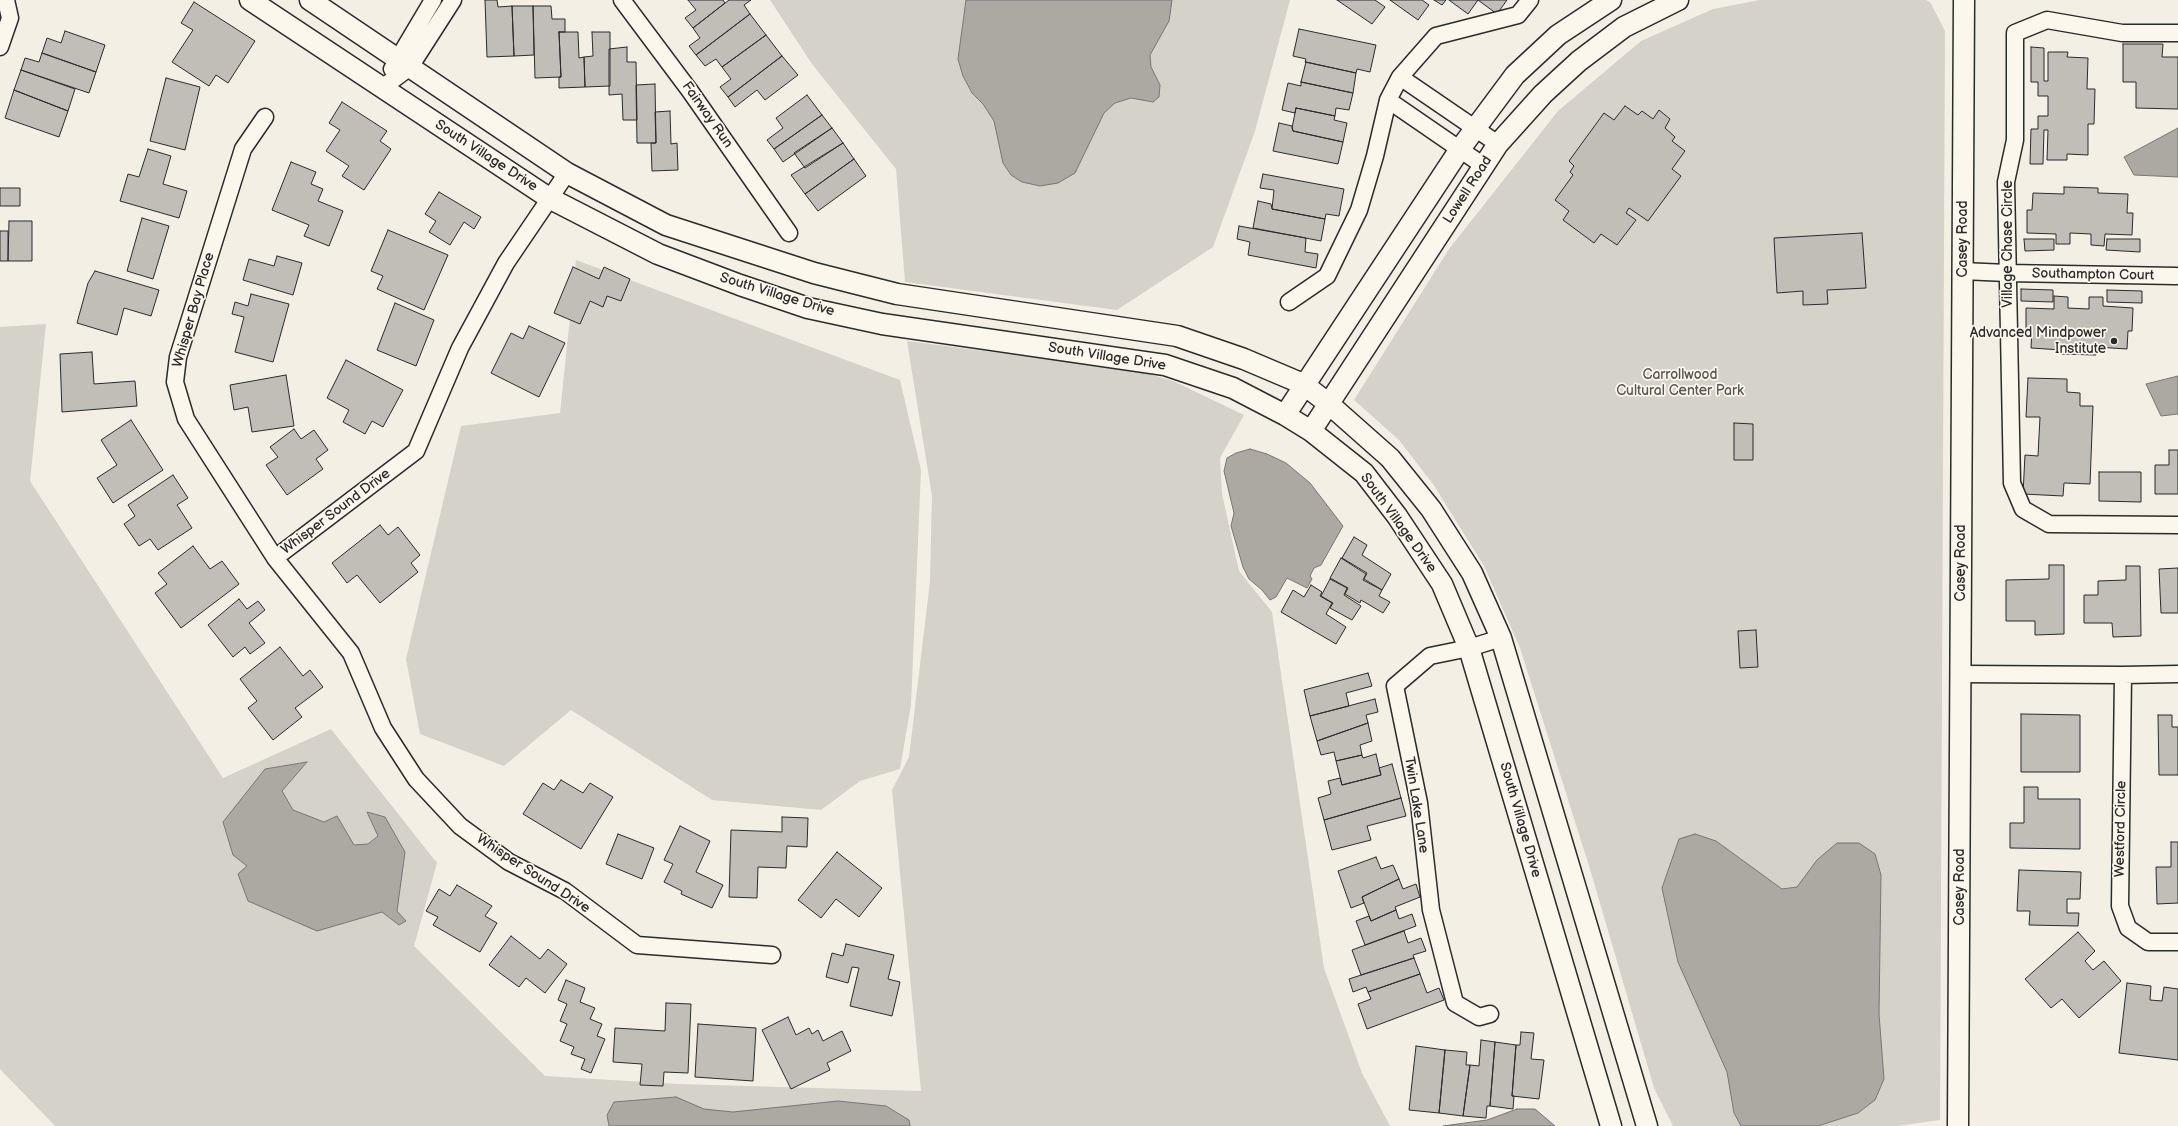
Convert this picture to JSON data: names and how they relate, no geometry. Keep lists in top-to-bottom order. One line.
{"streets":{"street":["Fairway Run","South Village Drive","Lowell Road","Casey Road","Village Chase Circle","Southampton Court","Whisper Bay Place","Whisper Sound Drive","Twin Lake Lane","Westford Circle"]},"crossings":[["South Village Drive","Lowell Road"],["South Village Drive","Whisper Sound Drive"],["South Village Drive","Twin Lake Lane"],["Casey Road","Southampton Court"],["Village Chase Circle","Southampton Court"],["Whisper Bay Place","Whisper Sound Drive"]],"parks":["Carrollwood Cultural Center Park"],"places":["Advanced Mindpower Institute"]}
